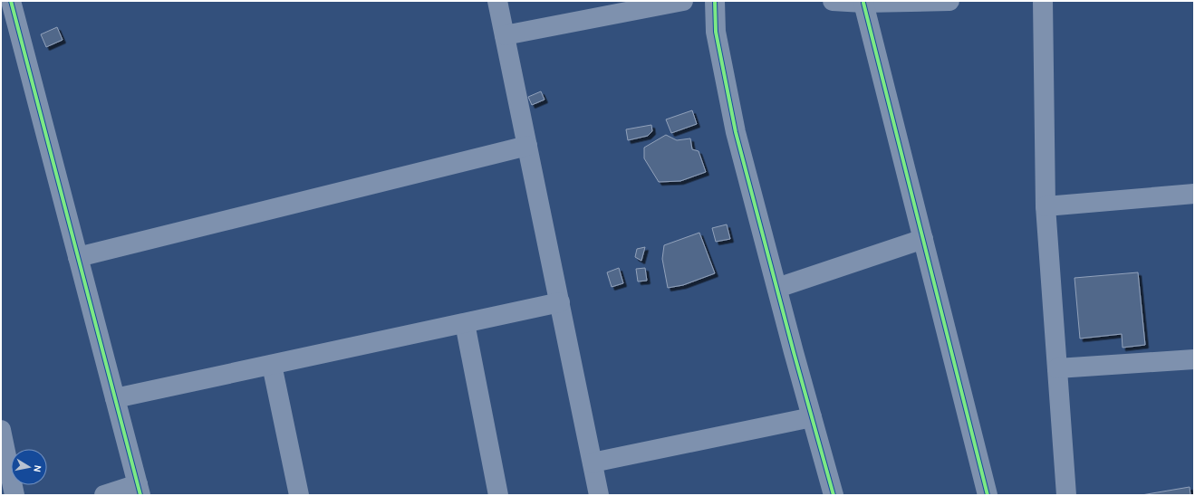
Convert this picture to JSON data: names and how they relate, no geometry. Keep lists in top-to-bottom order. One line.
{"north":"right"}
